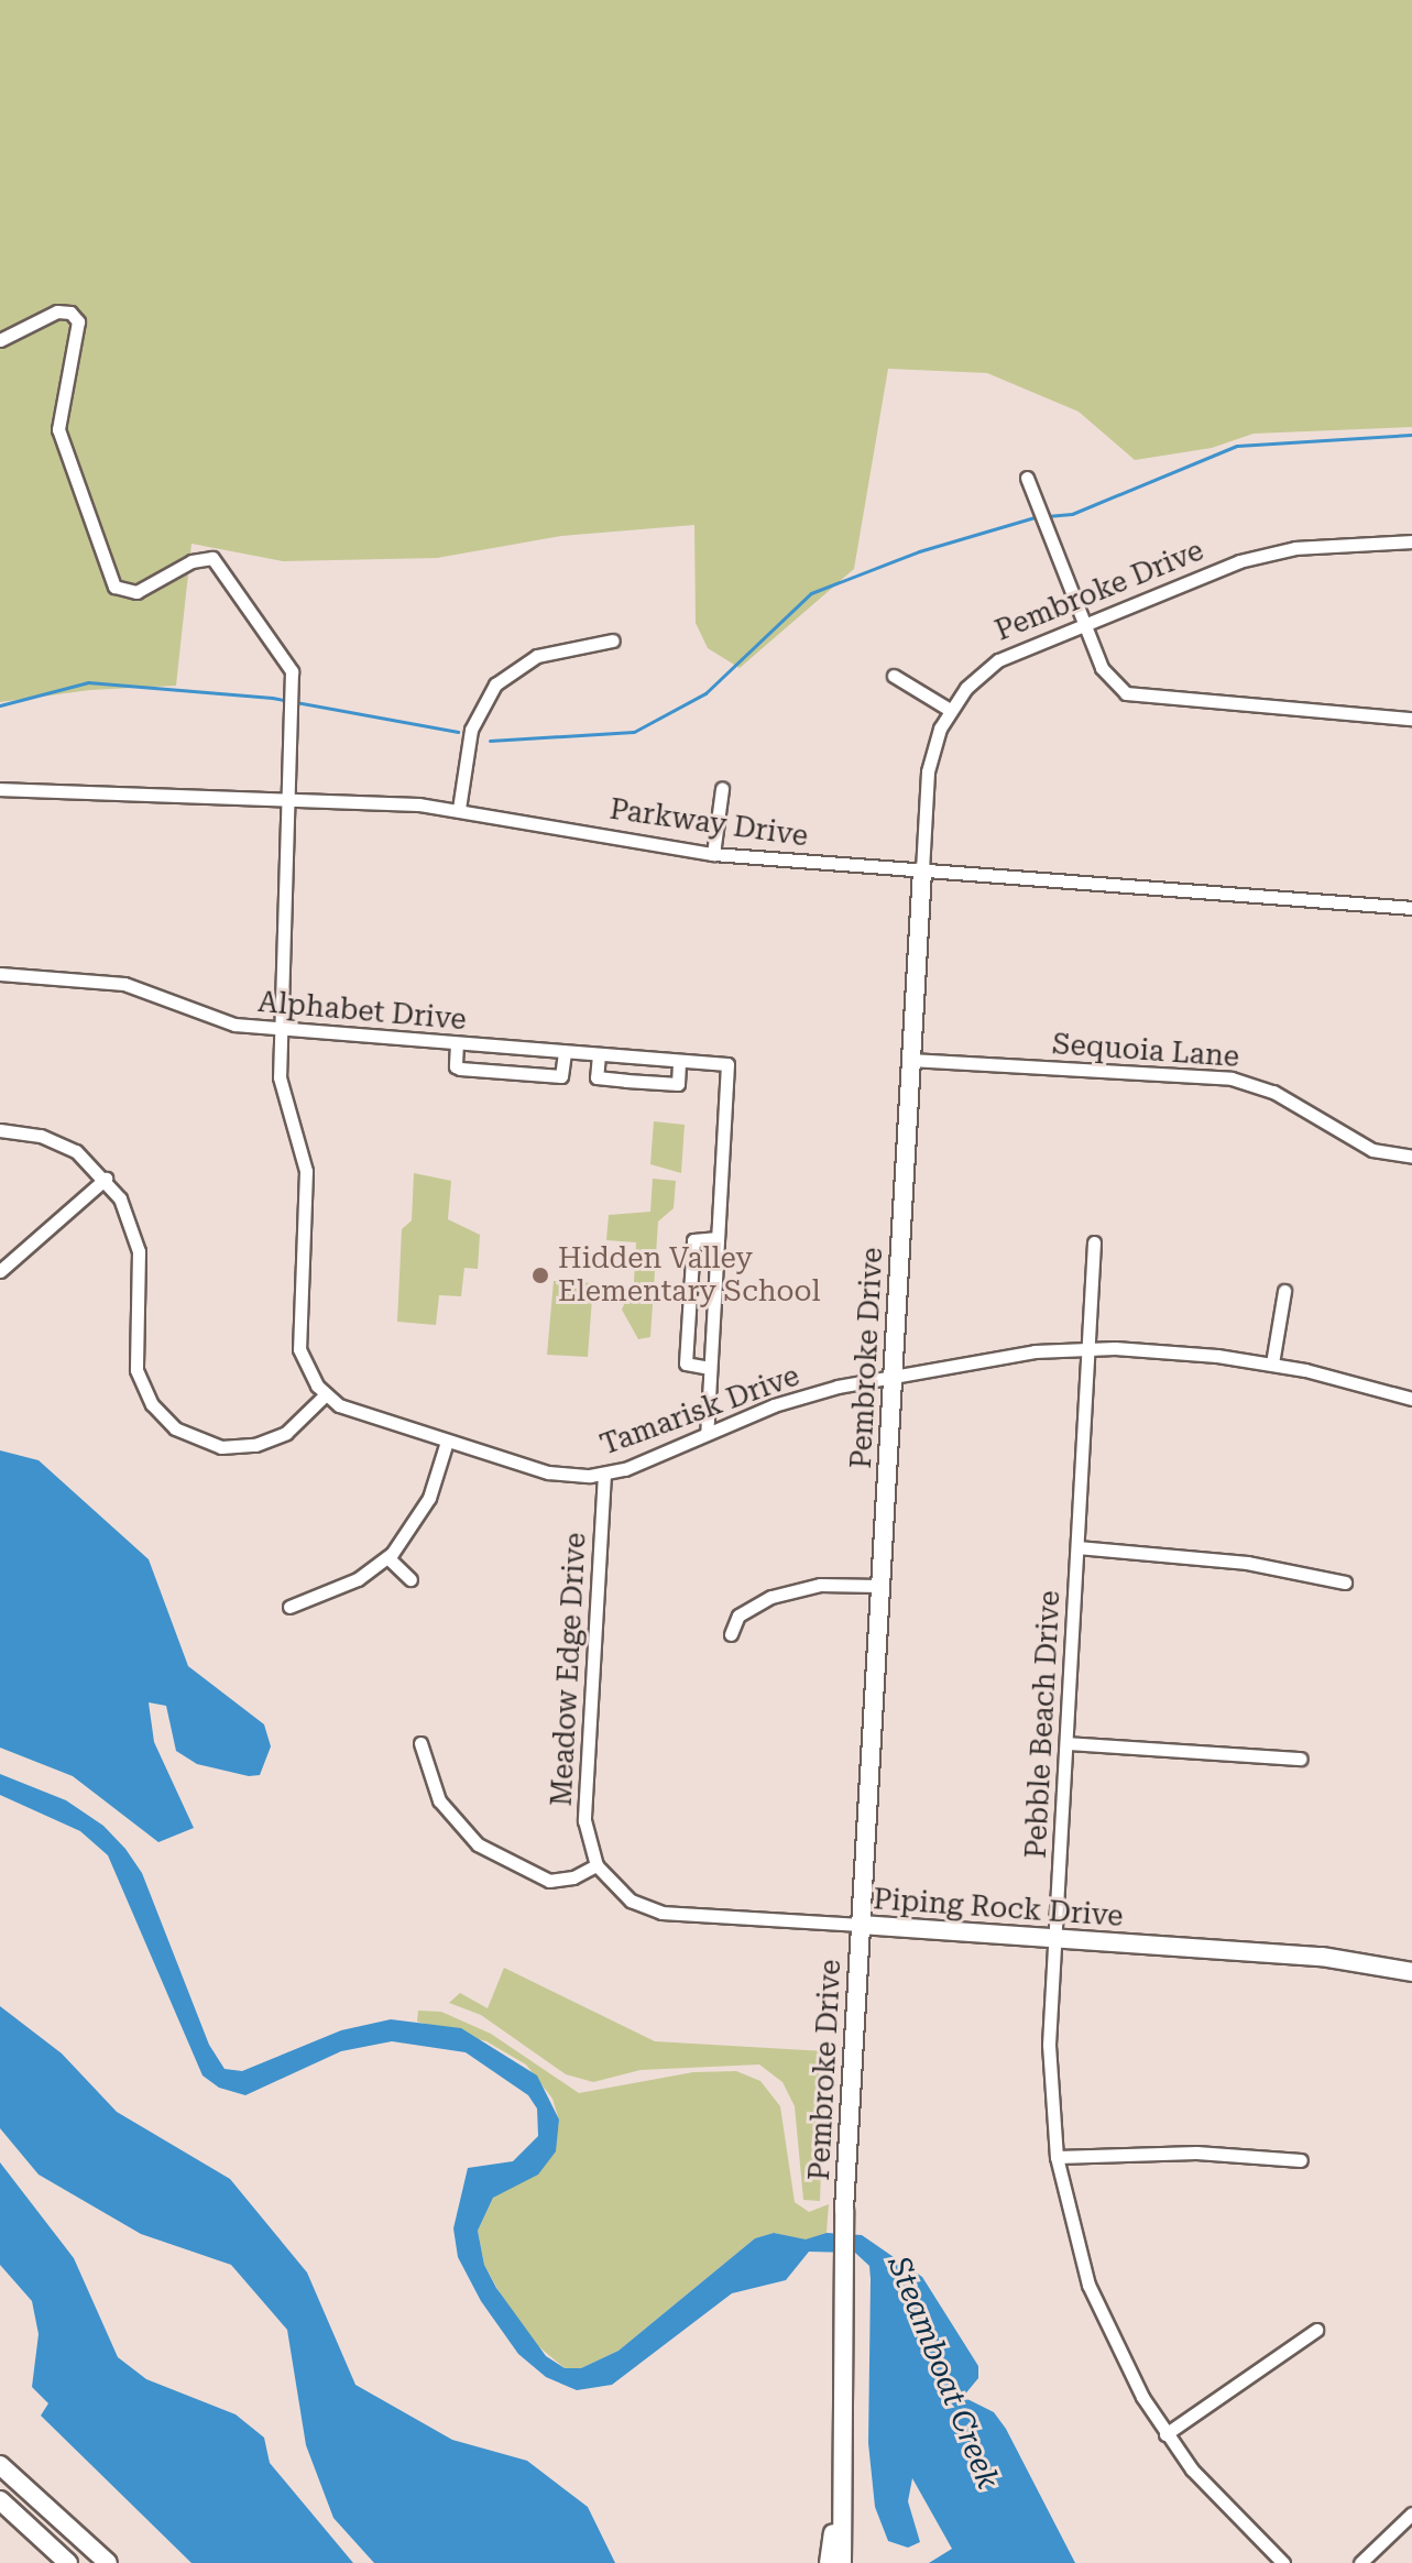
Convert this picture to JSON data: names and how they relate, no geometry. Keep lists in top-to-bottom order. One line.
{"streets":{"street":["Pembroke Drive","Parkway Drive","Alphabet Drive","Sequoia Lane","Tamarisk Drive","Meadow Edge Drive","Pebble Beach Drive","Piping Rock Drive"]},"crossings":[["Pembroke Drive","Parkway Drive"],["Pembroke Drive","Sequoia Lane"],["Pembroke Drive","Tamarisk Drive"],["Pembroke Drive","Piping Rock Drive"],["Tamarisk Drive","Meadow Edge Drive"],["Tamarisk Drive","Pebble Beach Drive"],["Meadow Edge Drive","Piping Rock Drive"],["Pebble Beach Drive","Piping Rock Drive"]],"water":["Steamboat Creek"],"places":["Hidden Valley Elementary School"]}
